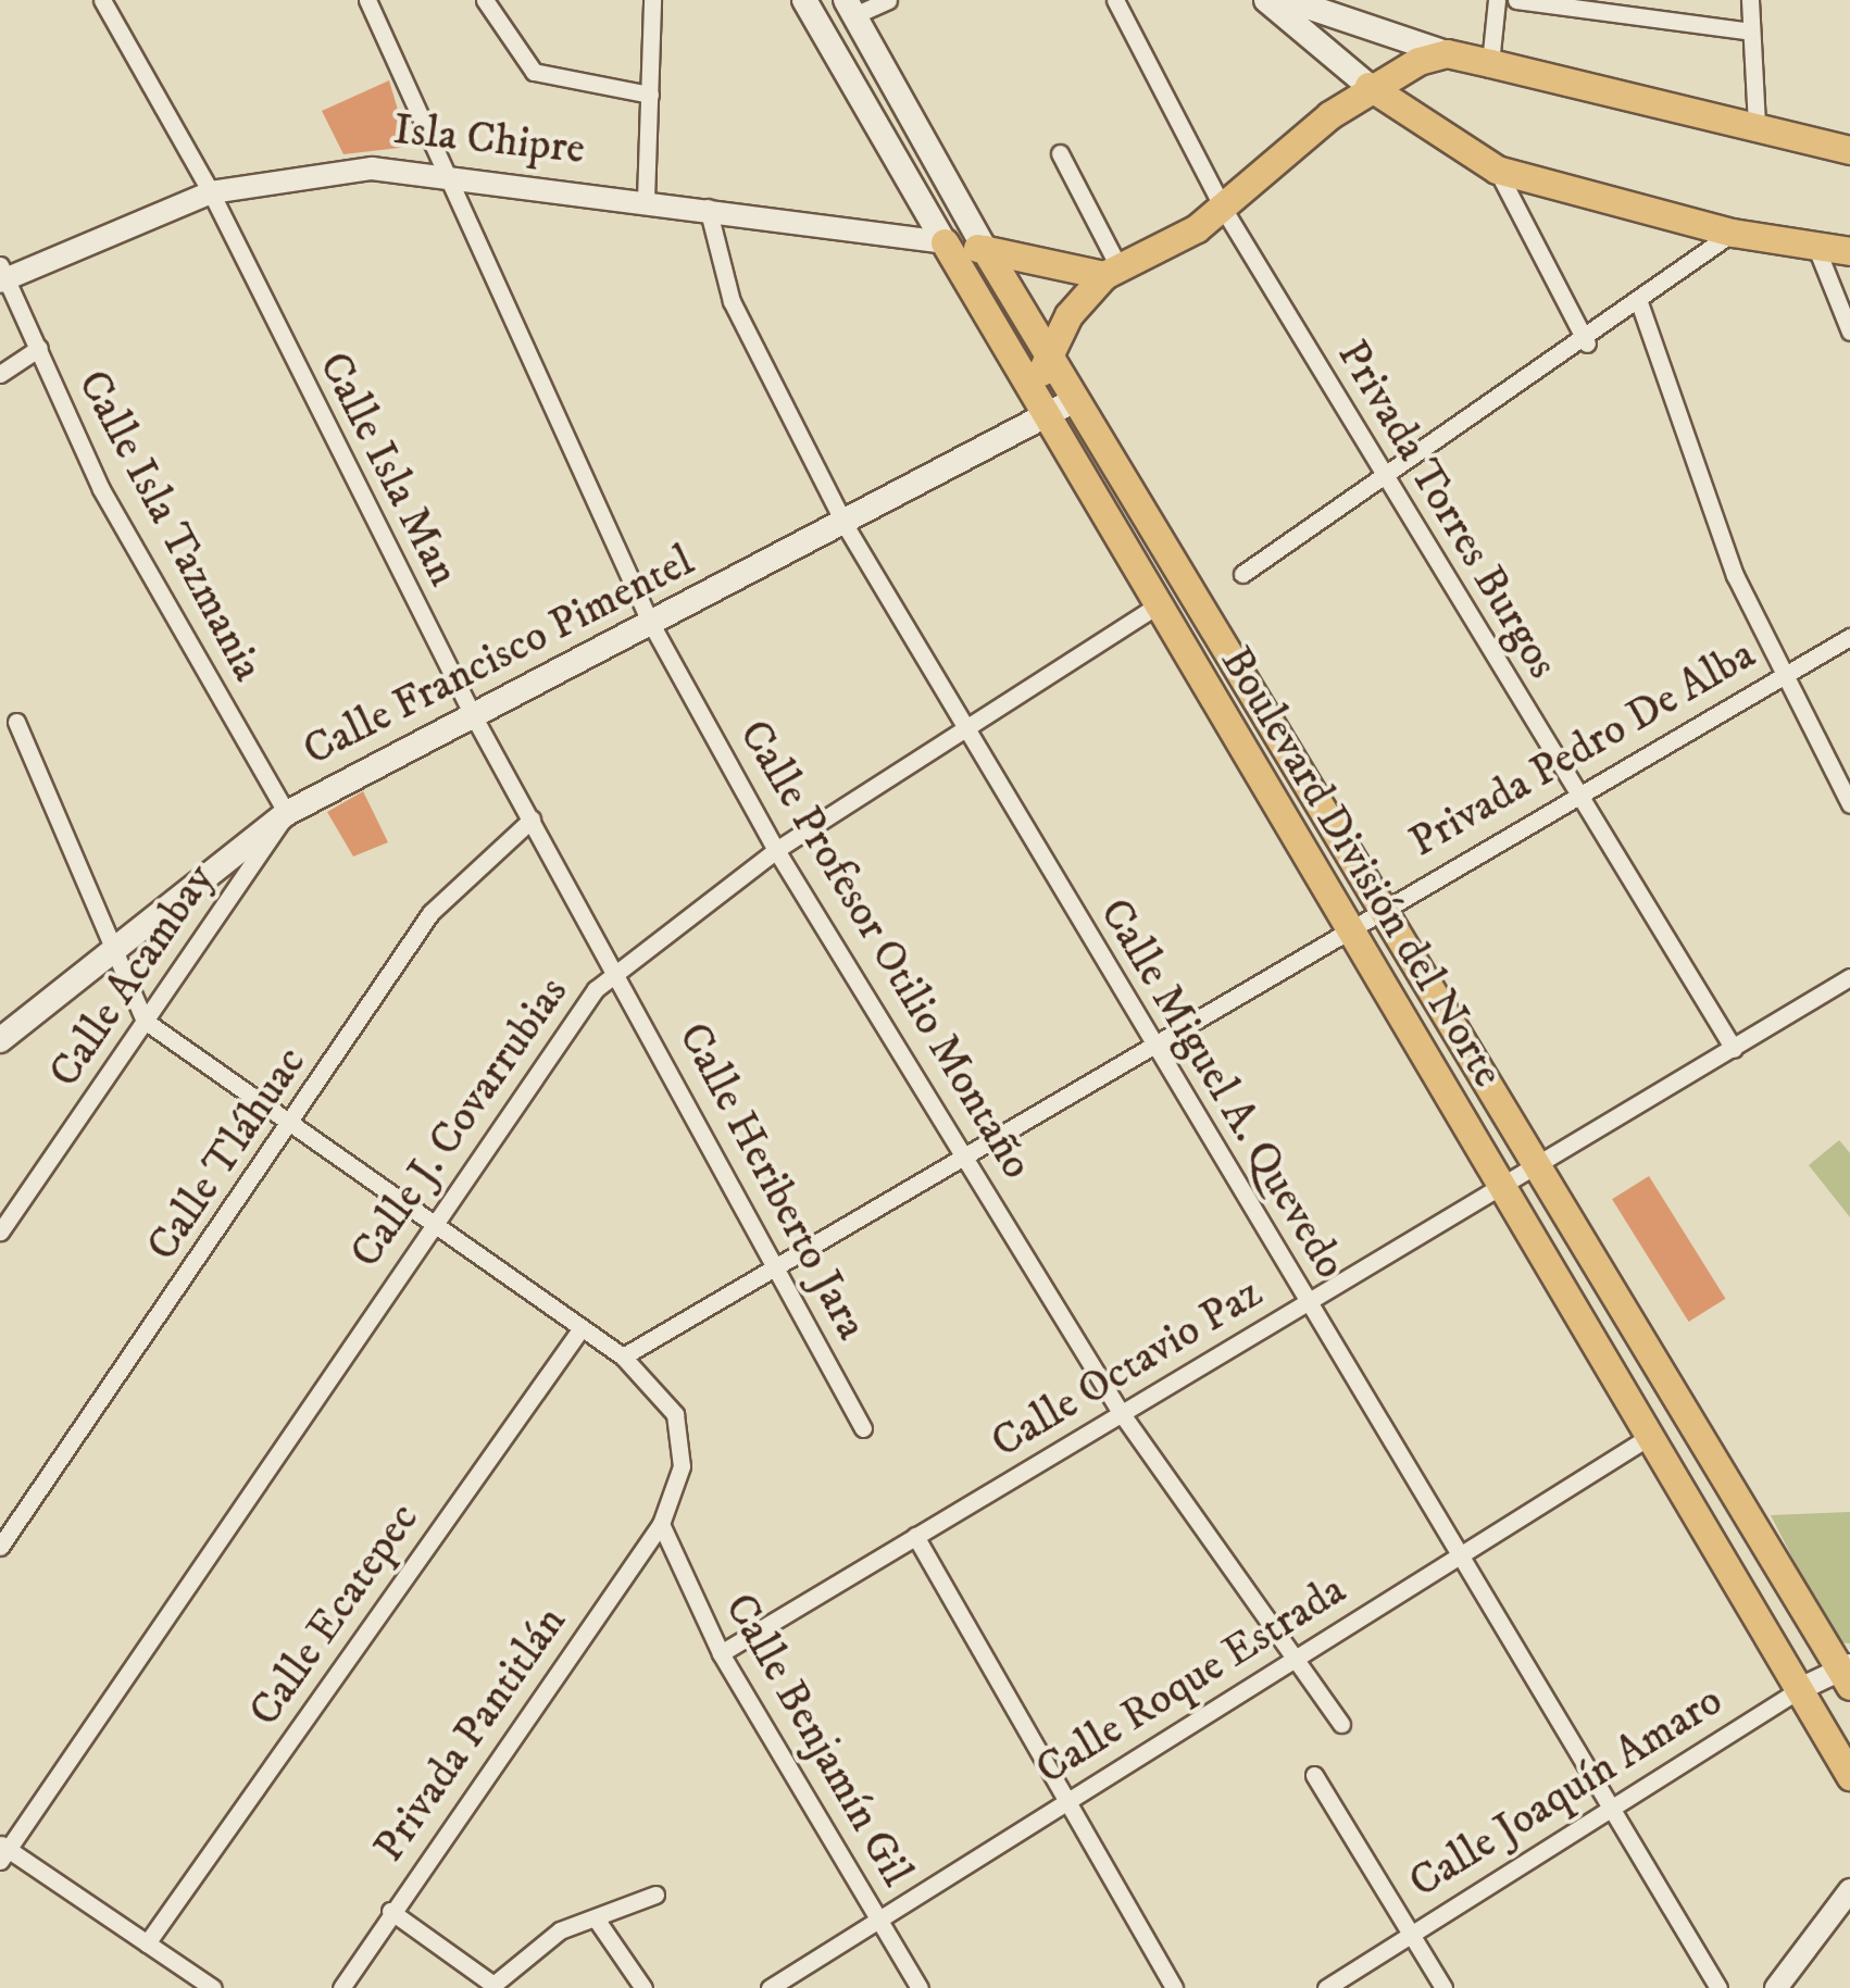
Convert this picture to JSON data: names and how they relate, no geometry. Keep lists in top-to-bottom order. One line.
{"streets":{"main road":["Isla Chipre","Calle Francisco Pimentel","Boulevard División del Norte"],"street":["Calle Isla Man","Privada Torres Burgos","Calle Isla Tazmania","Privada Pedro De Alba","Calle Profesor Otilio Montaño","Calle Acambay","Calle Miguel A. Quevedo","Calle J. Covarrubias","Calle Tláhuac","Calle Heriberto Jara","Calle Octavio Paz","Calle Ecatepec","Calle Roque Estrada","Privada Pantitlán","Calle Benjamín Gil","Calle Joaquín Amaro"]},"crossings":[["Isla Chipre","Calle Isla Man"],["Isla Chipre","Calle Isla Tazmania"],["Isla Chipre","Boulevard División del Norte"],["Isla Chipre","Calle Profesor Otilio Montaño"],["Isla Chipre","Calle Miguel A. Quevedo"],["Calle Isla Man","Calle Francisco Pimentel"],["Calle Isla Man","Calle J. Covarrubias"],["Calle Isla Man","Calle Tláhuac"],["Calle Isla Man","Calle Heriberto Jara"],["Privada Torres Burgos","Privada Pedro De Alba"],["Privada Torres Burgos","Calle Octavio Paz"],["Calle Isla Tazmania","Calle Francisco Pimentel"],["Calle Isla Tazmania","Calle Acambay"],["Calle Francisco Pimentel","Boulevard División del Norte"],["Calle Francisco Pimentel","Calle Profesor Otilio Montaño"],["Calle Francisco Pimentel","Calle Acambay"],["Calle Francisco Pimentel","Calle Miguel A. Quevedo"],["Privada Pedro De Alba","Boulevard División del Norte"],["Privada Pedro De Alba","Calle Profesor Otilio Montaño"],["Privada Pedro De Alba","Calle Miguel A. Quevedo"],["Privada Pedro De Alba","Calle Heriberto Jara"],["Privada Pedro De Alba","Privada Pantitlán"],["Boulevard División del Norte","Calle J. Covarrubias"],["Boulevard División del Norte","Calle Octavio Paz"],["Boulevard División del Norte","Calle Roque Estrada"],["Boulevard División del Norte","Calle Joaquín Amaro"],["Calle Profesor Otilio Montaño","Calle J. Covarrubias"],["Calle Profesor Otilio Montaño","Calle Octavio Paz"],["Calle Profesor Otilio Montaño","Calle Roque Estrada"],["Calle Acambay","Privada Pantitlán"],["Calle Miguel A. Quevedo","Calle J. Covarrubias"],["Calle Miguel A. Quevedo","Calle Octavio Paz"],["Calle Miguel A. Quevedo","Calle Roque Estrada"],["Calle Miguel A. Quevedo","Calle Joaquín Amaro"],["Calle J. Covarrubias","Calle Heriberto Jara"],["Calle J. Covarrubias","Privada Pantitlán"],["Calle Tláhuac","Privada Pantitlán"],["Calle Octavio Paz","Calle Benjamín Gil"],["Calle Ecatepec","Privada Pantitlán"],["Calle Roque Estrada","Calle Benjamín Gil"],["Privada Pantitlán","Calle Benjamín Gil"]]}
